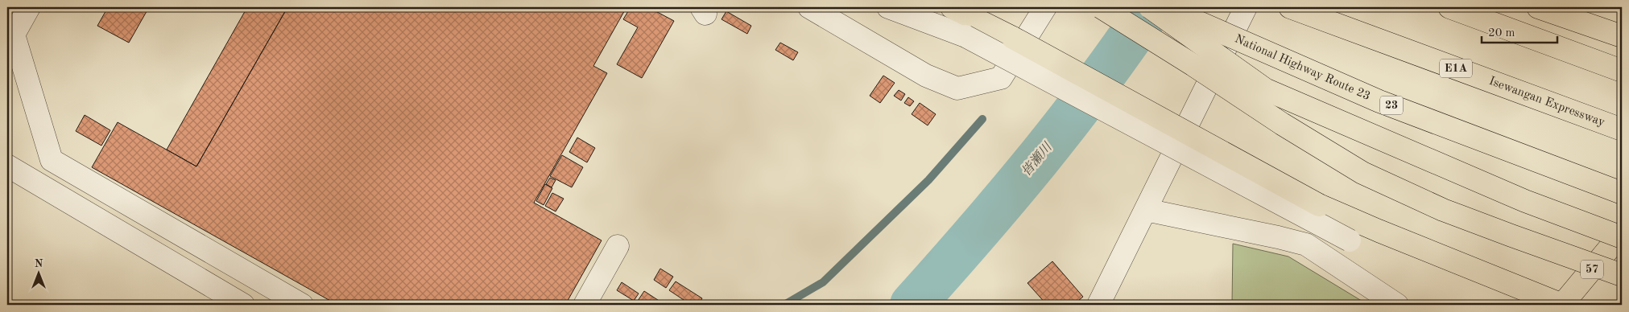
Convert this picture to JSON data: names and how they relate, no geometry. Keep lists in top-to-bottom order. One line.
{"streets":{"main road":["National Highway Route 23","E1A","Isewangan Expressway","23","57"]},"water":["皆瀬川"],"scale_bar":"20 m","north":"top"}
